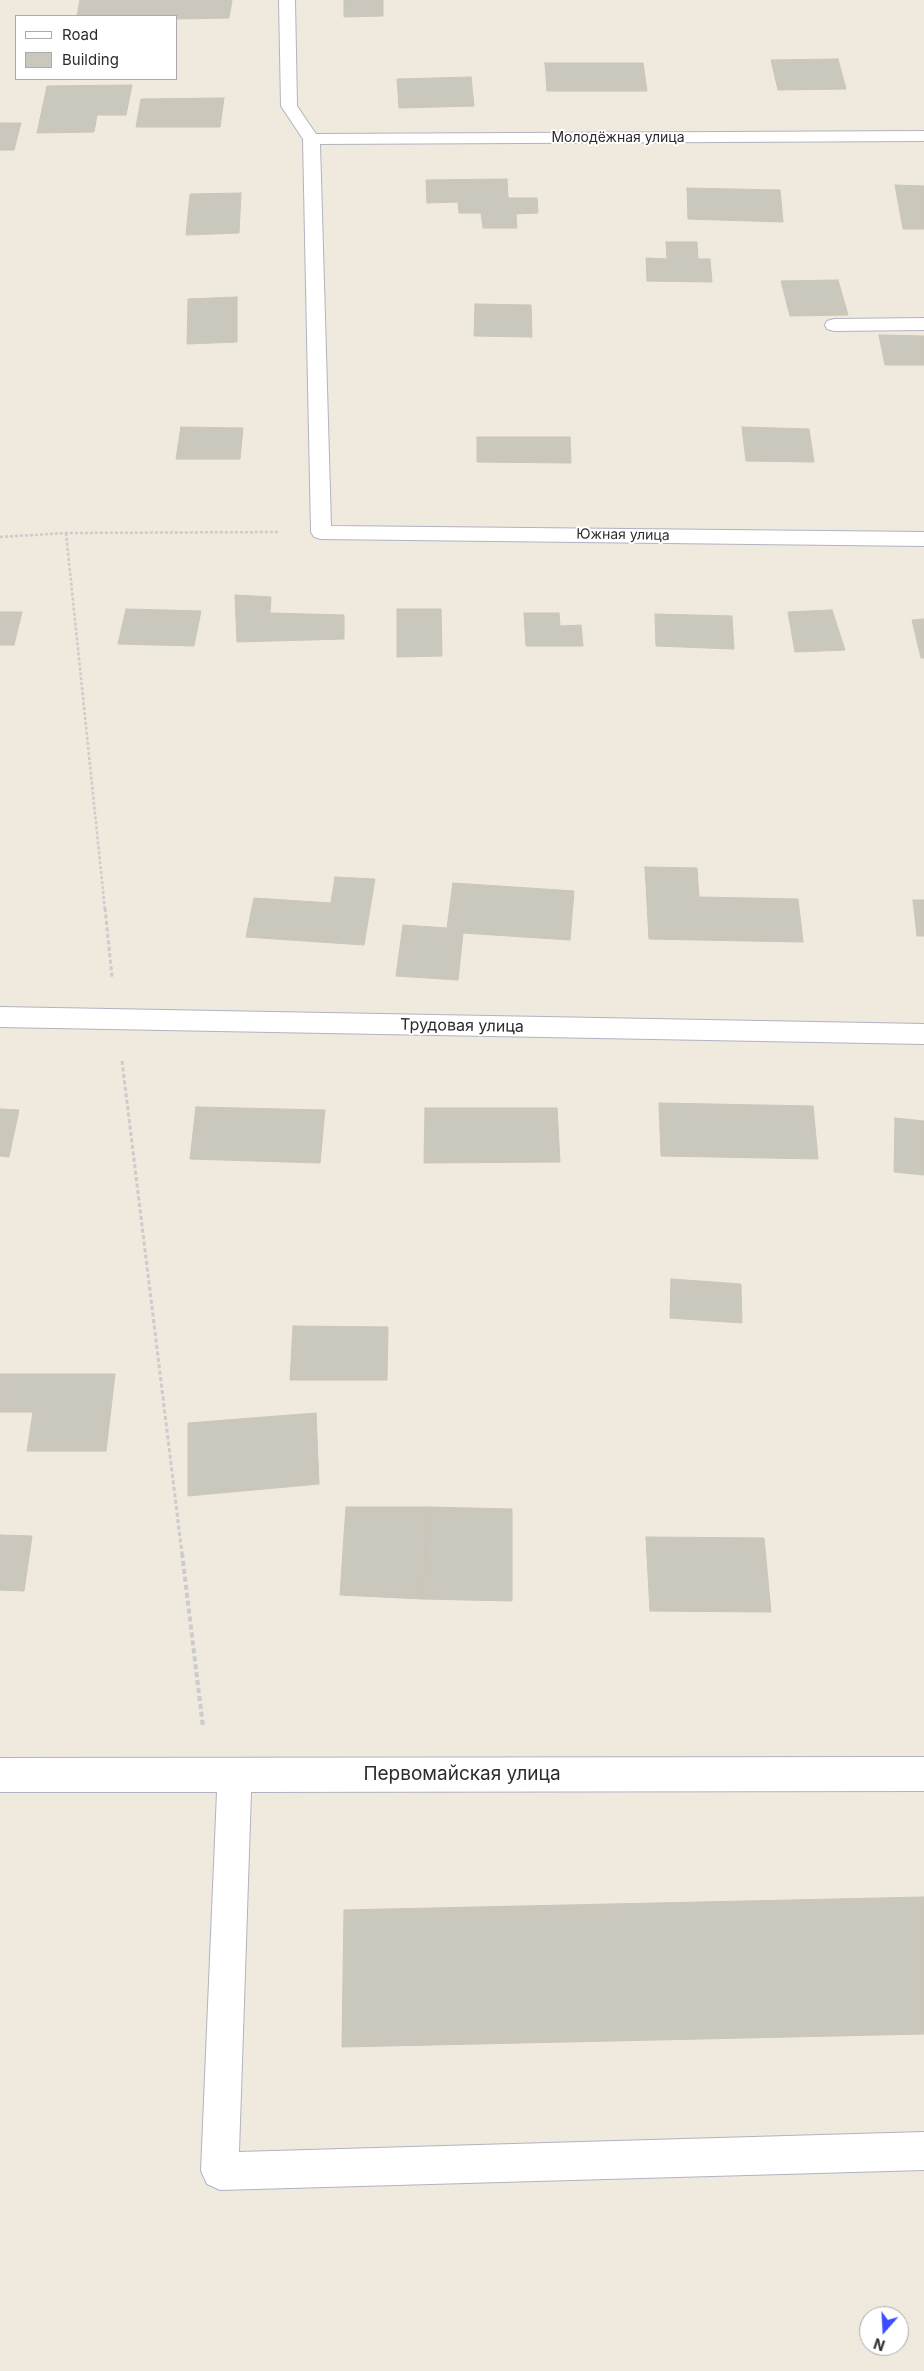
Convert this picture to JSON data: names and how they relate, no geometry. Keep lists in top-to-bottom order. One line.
{"streets":{"street":["Молодёжная улица","Южная улица","Трудовая улица","Первомайская улица"]},"legend":["Road","Building"],"north":"bottom"}
